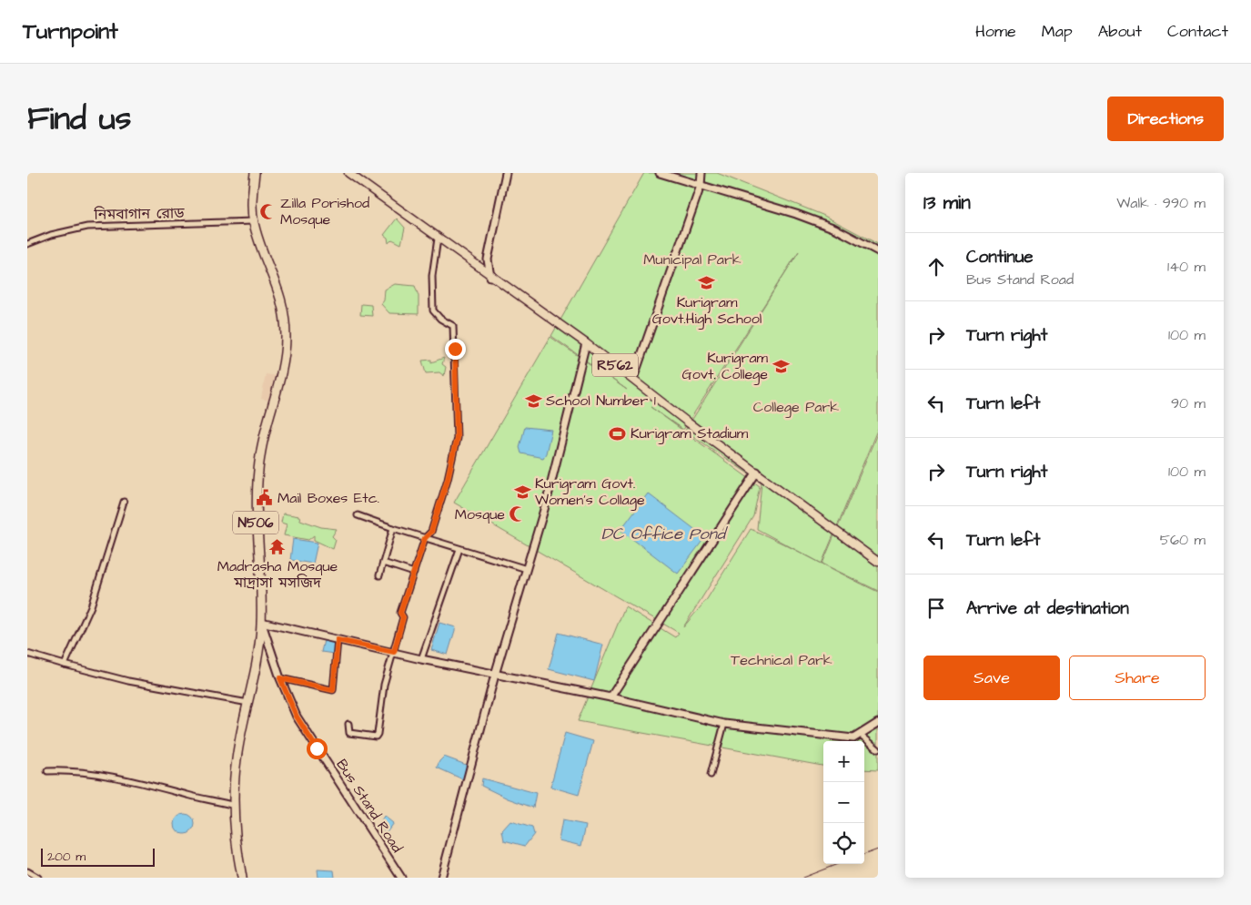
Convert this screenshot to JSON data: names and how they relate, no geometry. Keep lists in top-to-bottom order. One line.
{"streets":{"highway":["N506"],"main road":["R562"],"street":["নিমবাগান রোড","Bus Stand Road"]},"crossings":[["নিমবাগান রোড","N506"],["N506","Bus Stand Road"]],"water":["DC Office Pond"],"parks":["Municipal Park","College Park","Technical Park"],"places":{"mosque":["Zilla Porishod Mosque","Mosque"],"school or university":["Kurigram Govt.High School","Kurigram Govt. College","School Number 1","Kurigram Govt. Women's Collage"],"sports":["Kurigram Stadium"],"public building":["Mail Boxes Etc."],"temple":["Madrasha Mosque মাদ্রাসা মসজিদ"]},"scale_bar":"200 m","page":{"header":"Turnpoint","nav":["Home","Map","About","Contact"],"title":"Find us","buttons":["Directions",["Save","Share"]],"heading":["13 min","Walk · 990 m"],"list":[["Continue","Bus Stand Road","140 m"],["Turn right","100 m"],["Turn left","90 m"],["Turn right","100 m"],["Turn left","560 m"],"Arrive at destination"],"map_buttons":["+","−"],"scale":"200 m"}}
